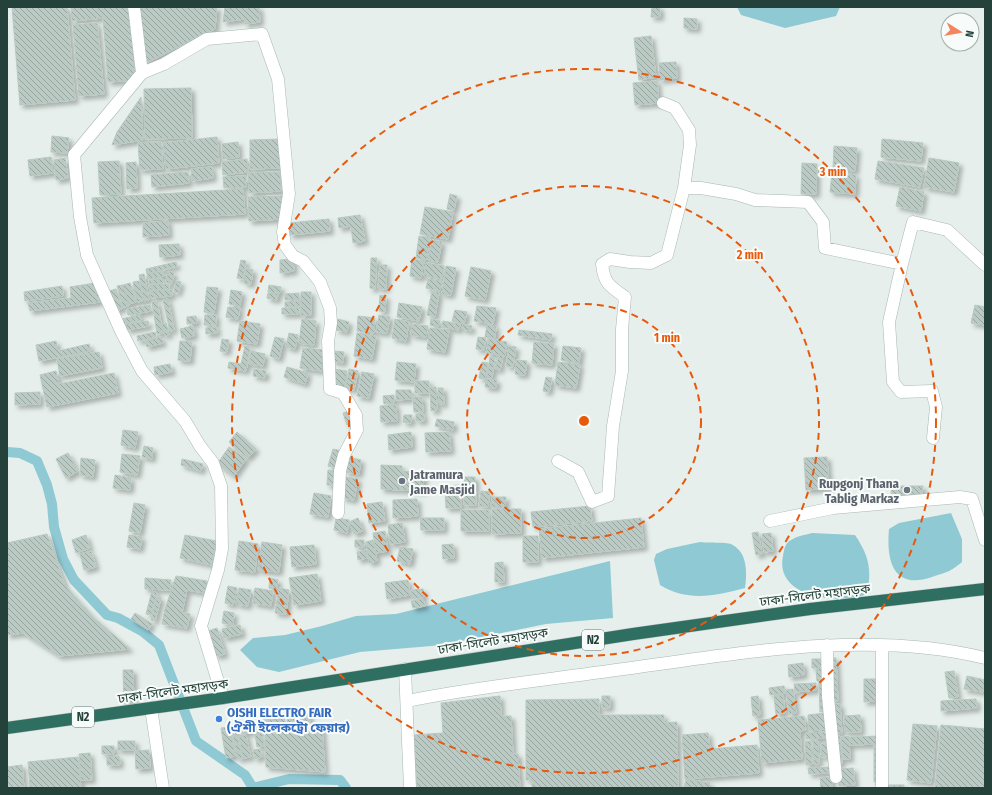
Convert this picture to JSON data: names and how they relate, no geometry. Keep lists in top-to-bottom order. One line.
{"streets":{"highway":["ঢাকা-সিলেট মহাসড়ক","N2"]},"places":["Jatramura Jame Masjid","Rupgonj Thana Tablig Markaz","OISHI ELECTRO FAIR (ঐশী ইলেকট্রো ফেয়ার)"],"north":"right","rings":["3 min","2 min","1 min"]}
